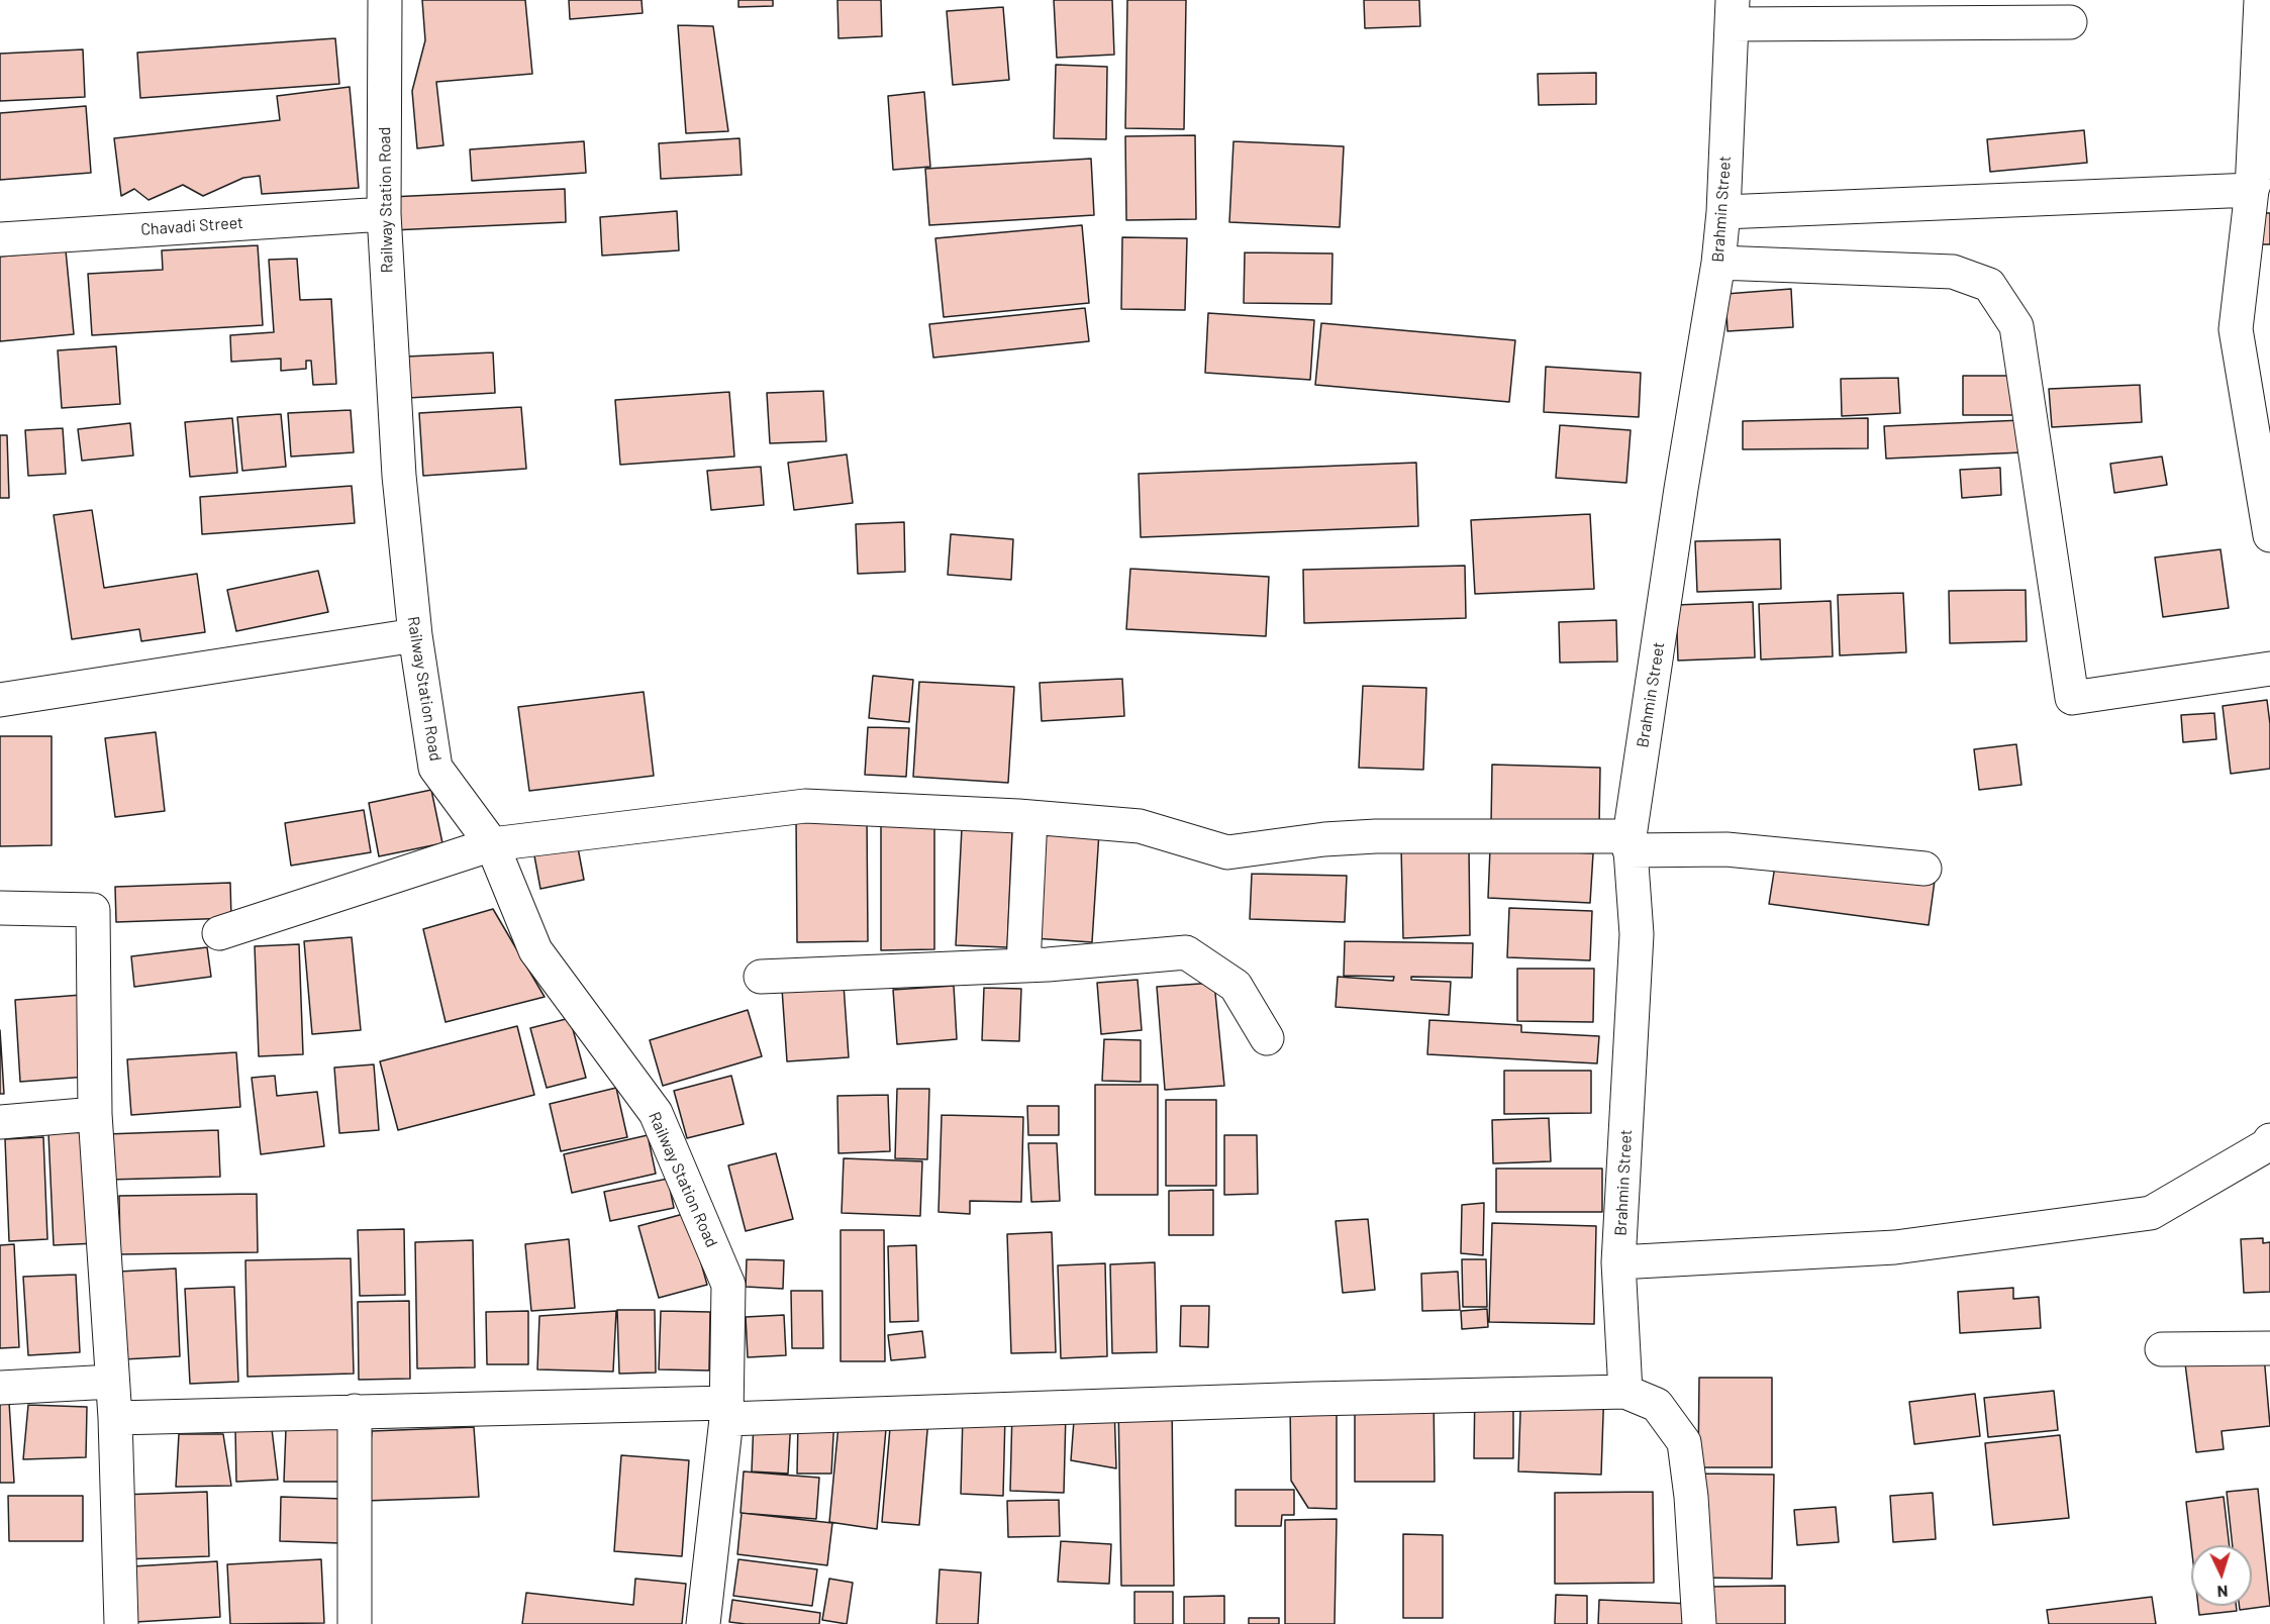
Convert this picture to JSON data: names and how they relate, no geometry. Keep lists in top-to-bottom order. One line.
{"streets":{"street":["Railway Station Road","Brahmin Street","Chavadi Street"]},"crossings":[["Railway Station Road","Chavadi Street"]],"north":"bottom"}
